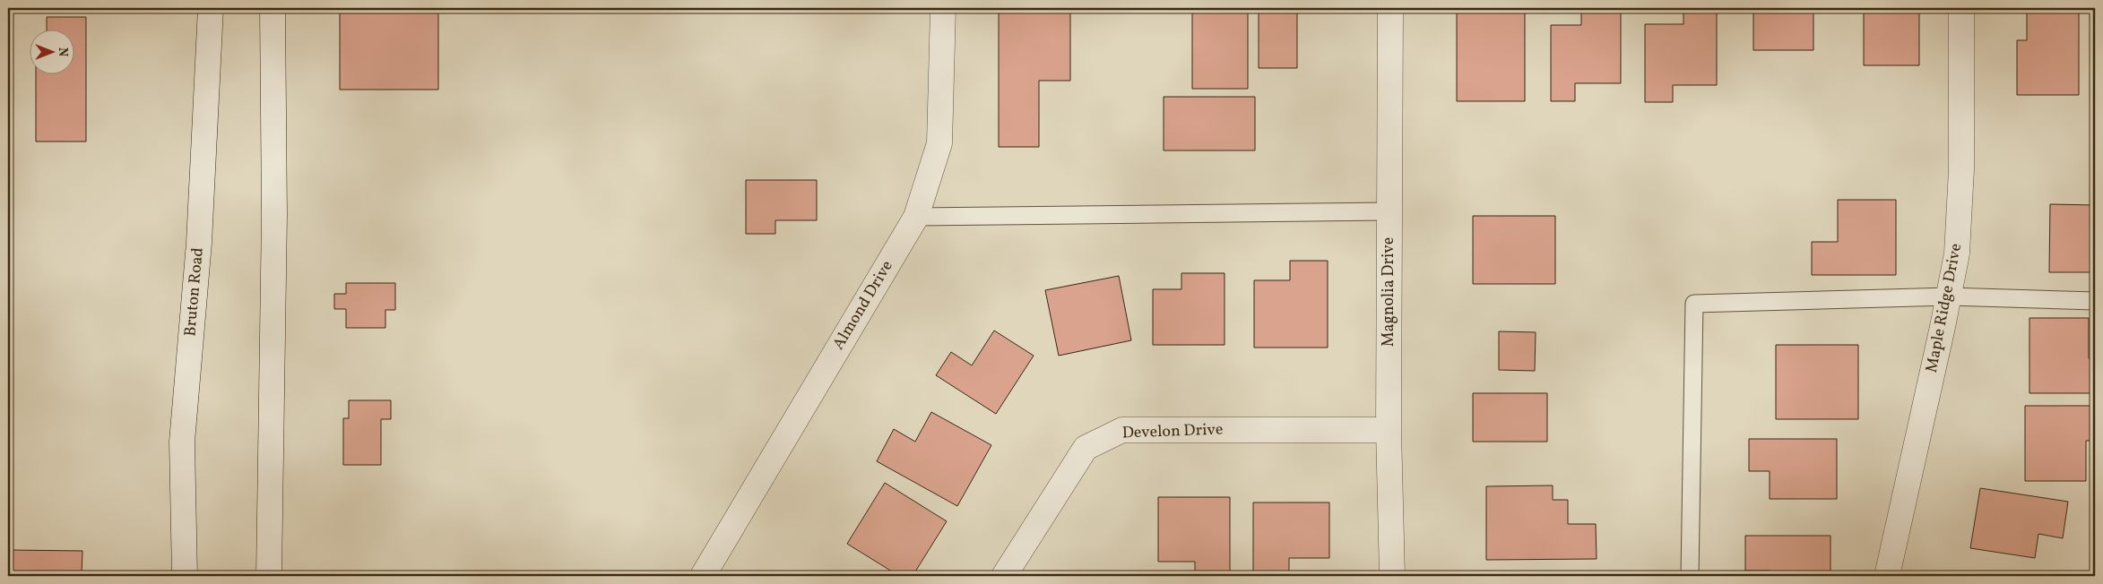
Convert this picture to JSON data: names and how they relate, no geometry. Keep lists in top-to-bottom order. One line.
{"streets":{"street":["Bruton Road","Magnolia Drive","Almond Drive","Maple Ridge Drive","Develon Drive"]},"crossings":[["Magnolia Drive","Develon Drive"]],"north":"right"}
